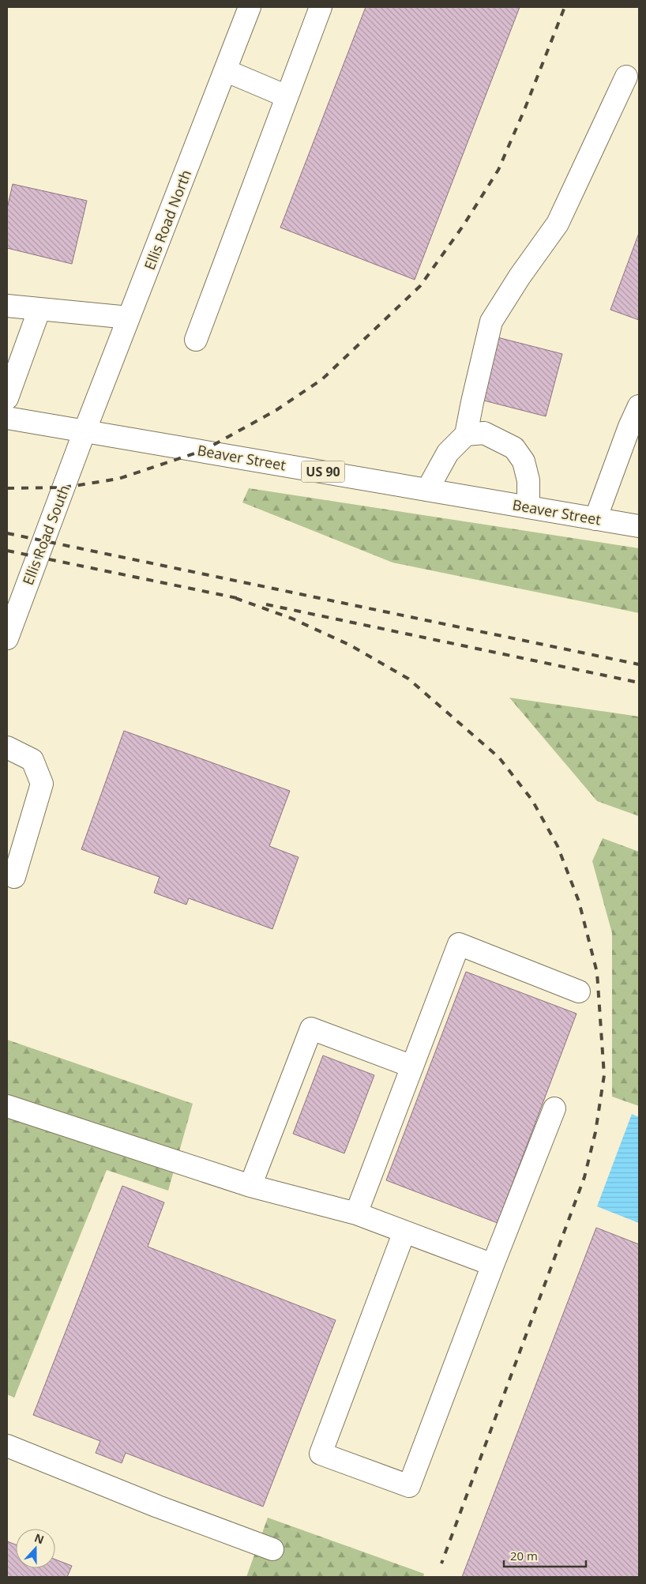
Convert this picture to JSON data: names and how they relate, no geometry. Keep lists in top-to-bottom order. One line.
{"streets":{"street":["Ellis Road North","Beaver Street","US 90","Ellis Road South"]},"crossings":[["Ellis Road North","Beaver Street"],["Ellis Road North","Ellis Road South"],["Beaver Street","Ellis Road South"]],"scale_bar":"20 m","north":"top"}
